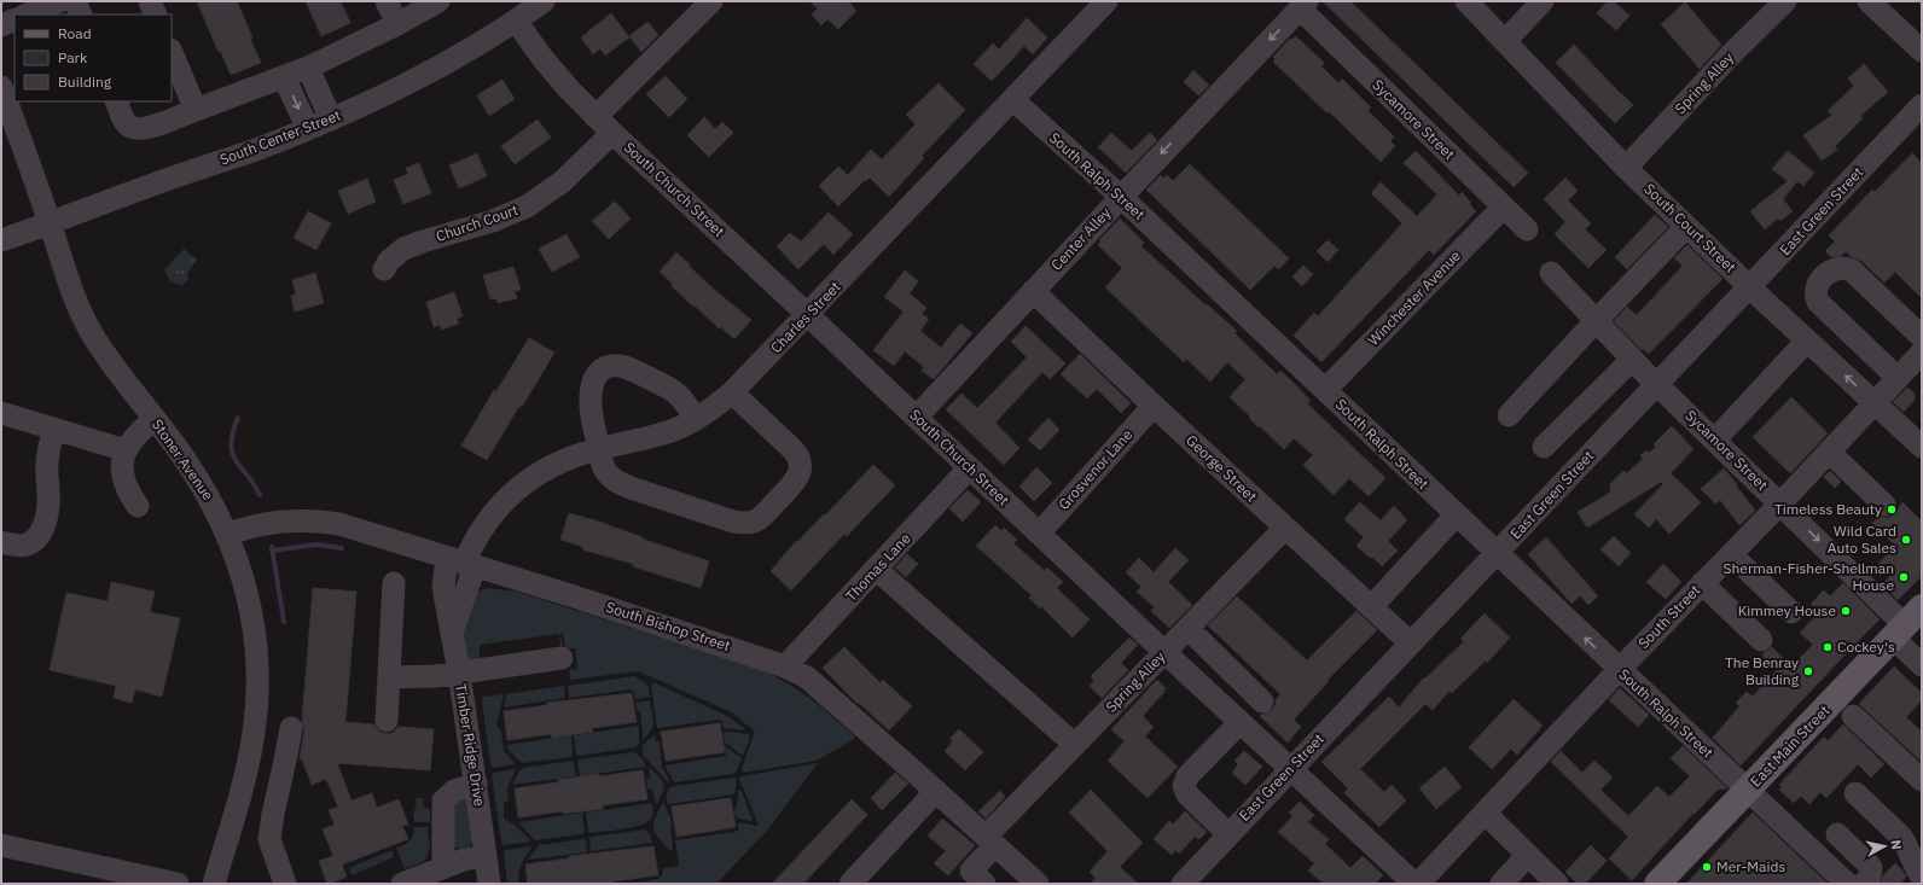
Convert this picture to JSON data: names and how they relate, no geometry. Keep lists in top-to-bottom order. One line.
{"streets":{"main road":["East Main Street"],"street":["Spring Alley","Sycamore Street","South Center Street","South Ralph Street","South Church Street","East Green Street","Church Court","South Court Street","Center Alley","Winchester Avenue","Charles Street","Stoner Avenue","George Street","Grosvenor Lane","Thomas Lane","South Street","South Bishop Street","Timber Ridge Drive"]},"crossings":[["Spring Alley","South Church Street"],["Spring Alley","South Court Street"],["Spring Alley","George Street"],["Spring Alley","South Bishop Street"],["Sycamore Street","East Green Street"],["Sycamore Street","Center Alley"],["Sycamore Street","Winchester Avenue"],["Sycamore Street","South Street"],["Sycamore Street","East Main Street"],["South Center Street","South Church Street"],["South Center Street","Stoner Avenue"],["South Ralph Street","East Green Street"],["South Ralph Street","Center Alley"],["South Ralph Street","Winchester Avenue"],["South Ralph Street","Charles Street"],["South Ralph Street","South Street"],["South Ralph Street","East Main Street"],["South Church Street","East Green Street"],["South Church Street","Church Court"],["South Church Street","Center Alley"],["South Church Street","Charles Street"],["South Church Street","Grosvenor Lane"],["South Church Street","Thomas Lane"],["South Church Street","South Street"],["East Green Street","South Court Street"],["East Green Street","George Street"],["South Court Street","South Street"],["Center Alley","George Street"],["Charles Street","South Bishop Street"],["Charles Street","Timber Ridge Drive"],["Stoner Avenue","South Bishop Street"],["George Street","Grosvenor Lane"],["Thomas Lane","South Bishop Street"],["South Bishop Street","Timber Ridge Drive"]],"one_way":["Center Alley"],"places":["Timeless Beauty","Wild Card Auto Sales","Sherman-Fisher-Shellman House","Kimmey House","Cockey's","The Benray Building","Mer-Maids"],"legend":["Road","Park","Building"],"north":"right"}
